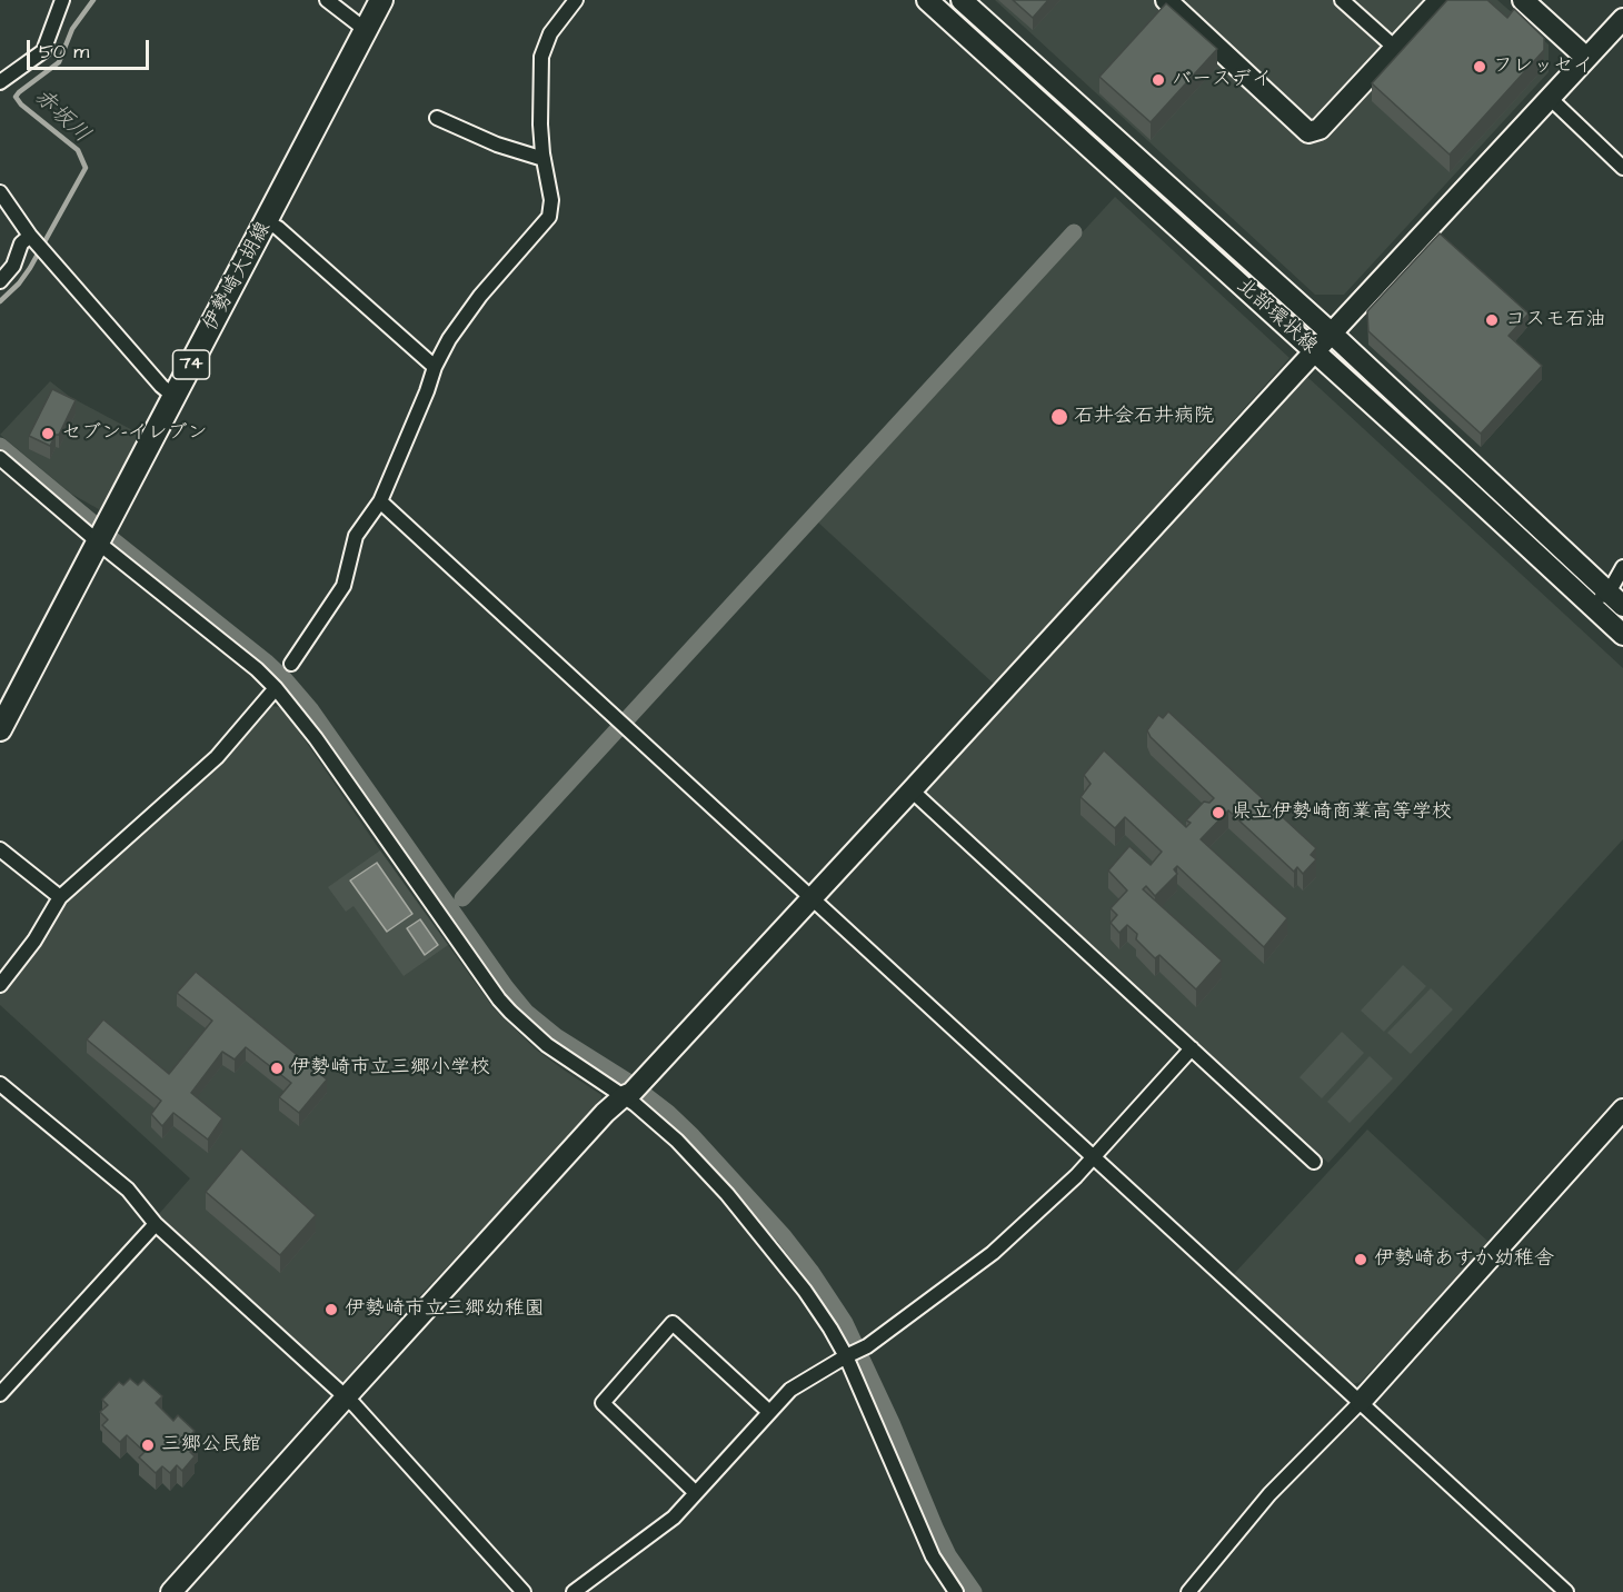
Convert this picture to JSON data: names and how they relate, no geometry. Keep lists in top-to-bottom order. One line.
{"streets":{"main road":["伊勢崎大胡線","74"],"street":["北部環状線"]},"water":["赤坂川"],"places":["フレッセイ","バースデイ","コスモ石油","石井会石井病院","セブン-イレブン","県立伊勢崎商業高等学校","伊勢崎市立三郷小学校","伊勢崎あすか幼稚舎","伊勢崎市立三郷幼稚園","三郷公民館"],"scale_bar":"50 m"}
